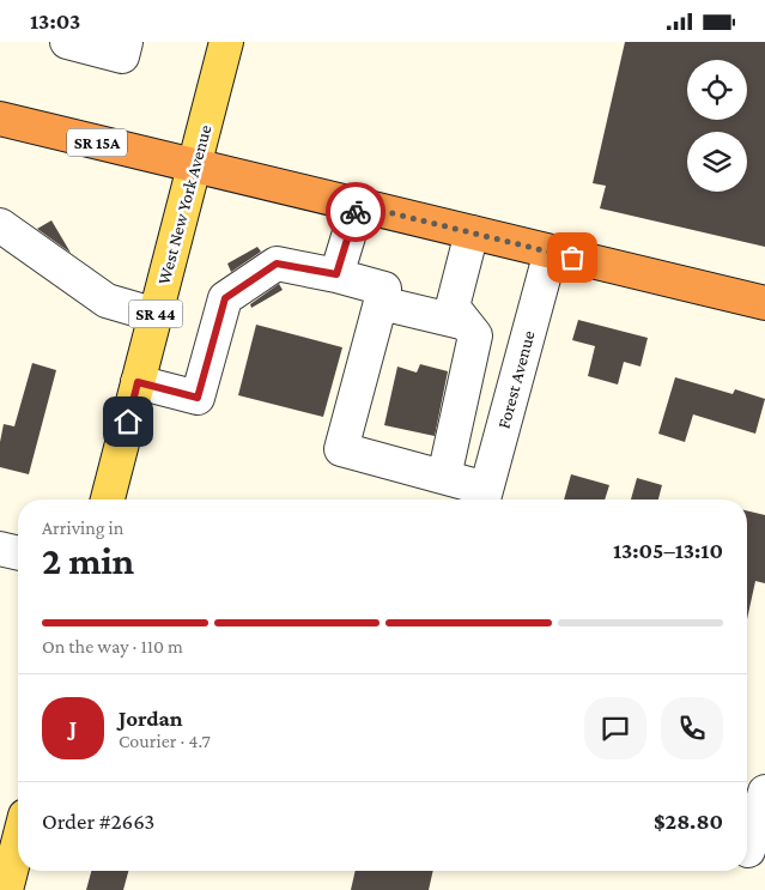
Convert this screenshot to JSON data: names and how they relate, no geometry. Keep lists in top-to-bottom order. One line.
{"streets":{"highway":["SR 15A"],"main road":["West New York Avenue","SR 44"],"street":["Forest Avenue"]},"crossings":[["SR 15A","West New York Avenue"],["SR 15A","Forest Avenue"]],"page":{"status":"13:03","heading":["2 min","Arriving in","13:05–13:10"],"panel":["Jordan","Courier · 4.7","Order #2663","$28.80"],"bar":"On the way · 110 m","round":"J"}}
